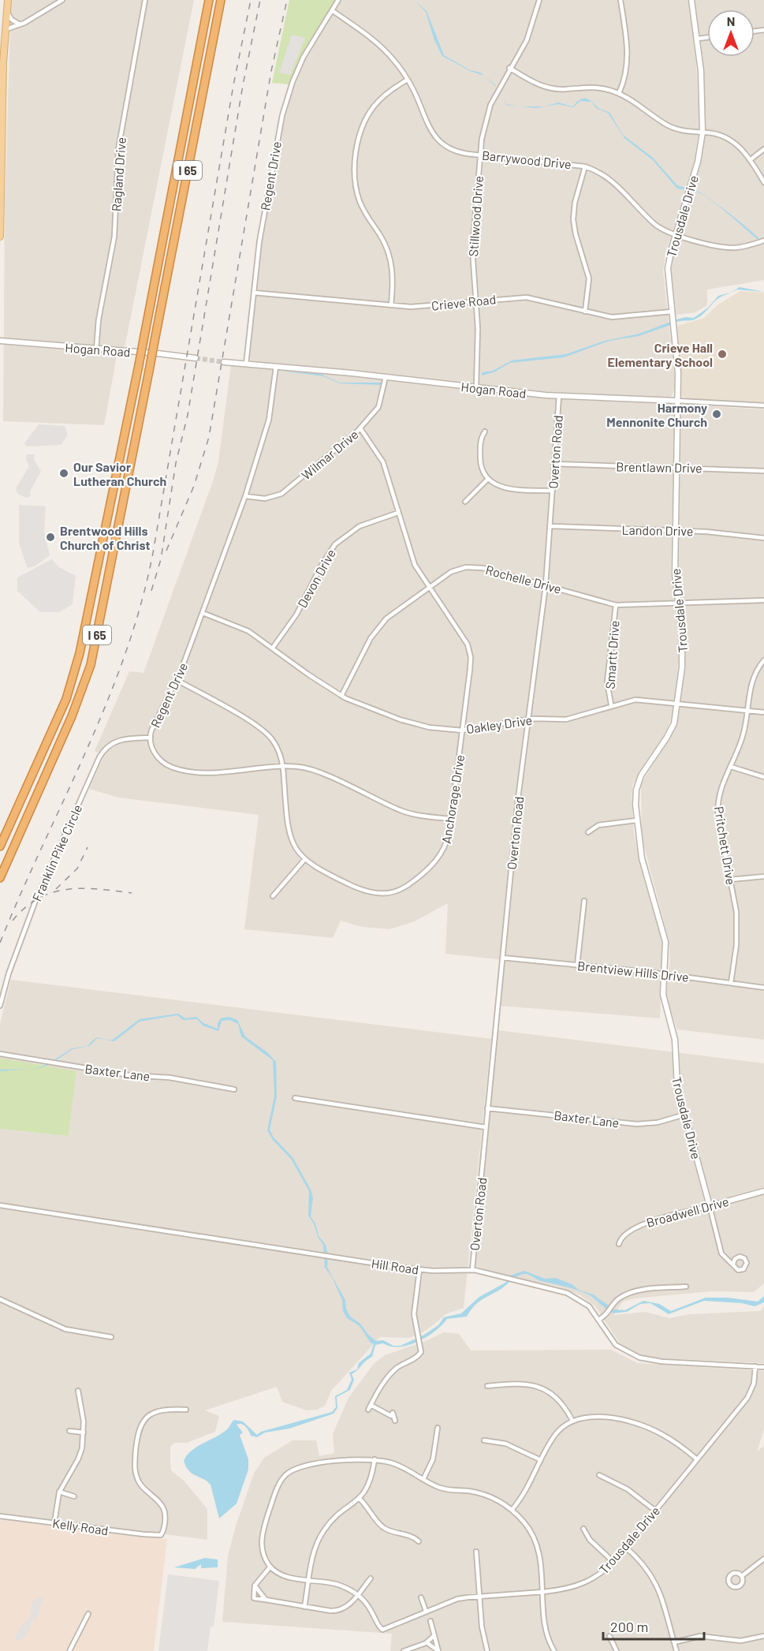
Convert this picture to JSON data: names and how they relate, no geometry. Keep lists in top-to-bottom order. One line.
{"streets":{"highway":["I 65"],"street":["Barrywood Drive","Ragland Drive","Regent Drive","Stillwood Drive","Trousdale Drive","Crieve Road","Hogan Road","Overton Road","Wilmar Drive","Brentlawn Drive","Landon Drive","Devon Drive","Rochelle Drive","Smartt Drive","Oakley Drive","Anchorage Drive","Pritchett Drive","Franklin Pike Circle","Brentview Hills Drive","Baxter Lane","Broadwell Drive","Hill Road","Kelly Road"]},"crossings":[["Barrywood Drive","Regent Drive"],["Barrywood Drive","Stillwood Drive"],["Barrywood Drive","Trousdale Drive"],["Ragland Drive","Hogan Road"],["Regent Drive","Crieve Road"],["Regent Drive","Hogan Road"],["Regent Drive","Wilmar Drive"],["Regent Drive","Oakley Drive"],["Regent Drive","Anchorage Drive"],["Regent Drive","Franklin Pike Circle"],["Stillwood Drive","Crieve Road"],["Stillwood Drive","Hogan Road"],["Trousdale Drive","Crieve Road"],["Trousdale Drive","Hogan Road"],["Trousdale Drive","Brentlawn Drive"],["Trousdale Drive","Landon Drive"],["Trousdale Drive","Rochelle Drive"],["Trousdale Drive","Oakley Drive"],["Trousdale Drive","Brentview Hills Drive"],["Trousdale Drive","Baxter Lane"],["Trousdale Drive","Broadwell Drive"],["Trousdale Drive","Hill Road"],["Hogan Road","Overton Road"],["Hogan Road","Wilmar Drive"],["Overton Road","Brentlawn Drive"],["Overton Road","Landon Drive"],["Overton Road","Rochelle Drive"],["Overton Road","Oakley Drive"],["Overton Road","Brentview Hills Drive"],["Overton Road","Baxter Lane"],["Overton Road","Hill Road"],["Wilmar Drive","Anchorage Drive"],["Devon Drive","Oakley Drive"],["Devon Drive","Anchorage Drive"],["Rochelle Drive","Smartt Drive"],["Rochelle Drive","Oakley Drive"],["Rochelle Drive","Anchorage Drive"],["Smartt Drive","Oakley Drive"],["Oakley Drive","Anchorage Drive"],["Oakley Drive","Pritchett Drive"],["Pritchett Drive","Brentview Hills Drive"]],"places":["Crieve Hall Elementary School","Harmony Mennonite Church","Our Savior Lutheran Church","Brentwood Hills Church of Christ"],"scale_bar":"200 m","north":"top"}
